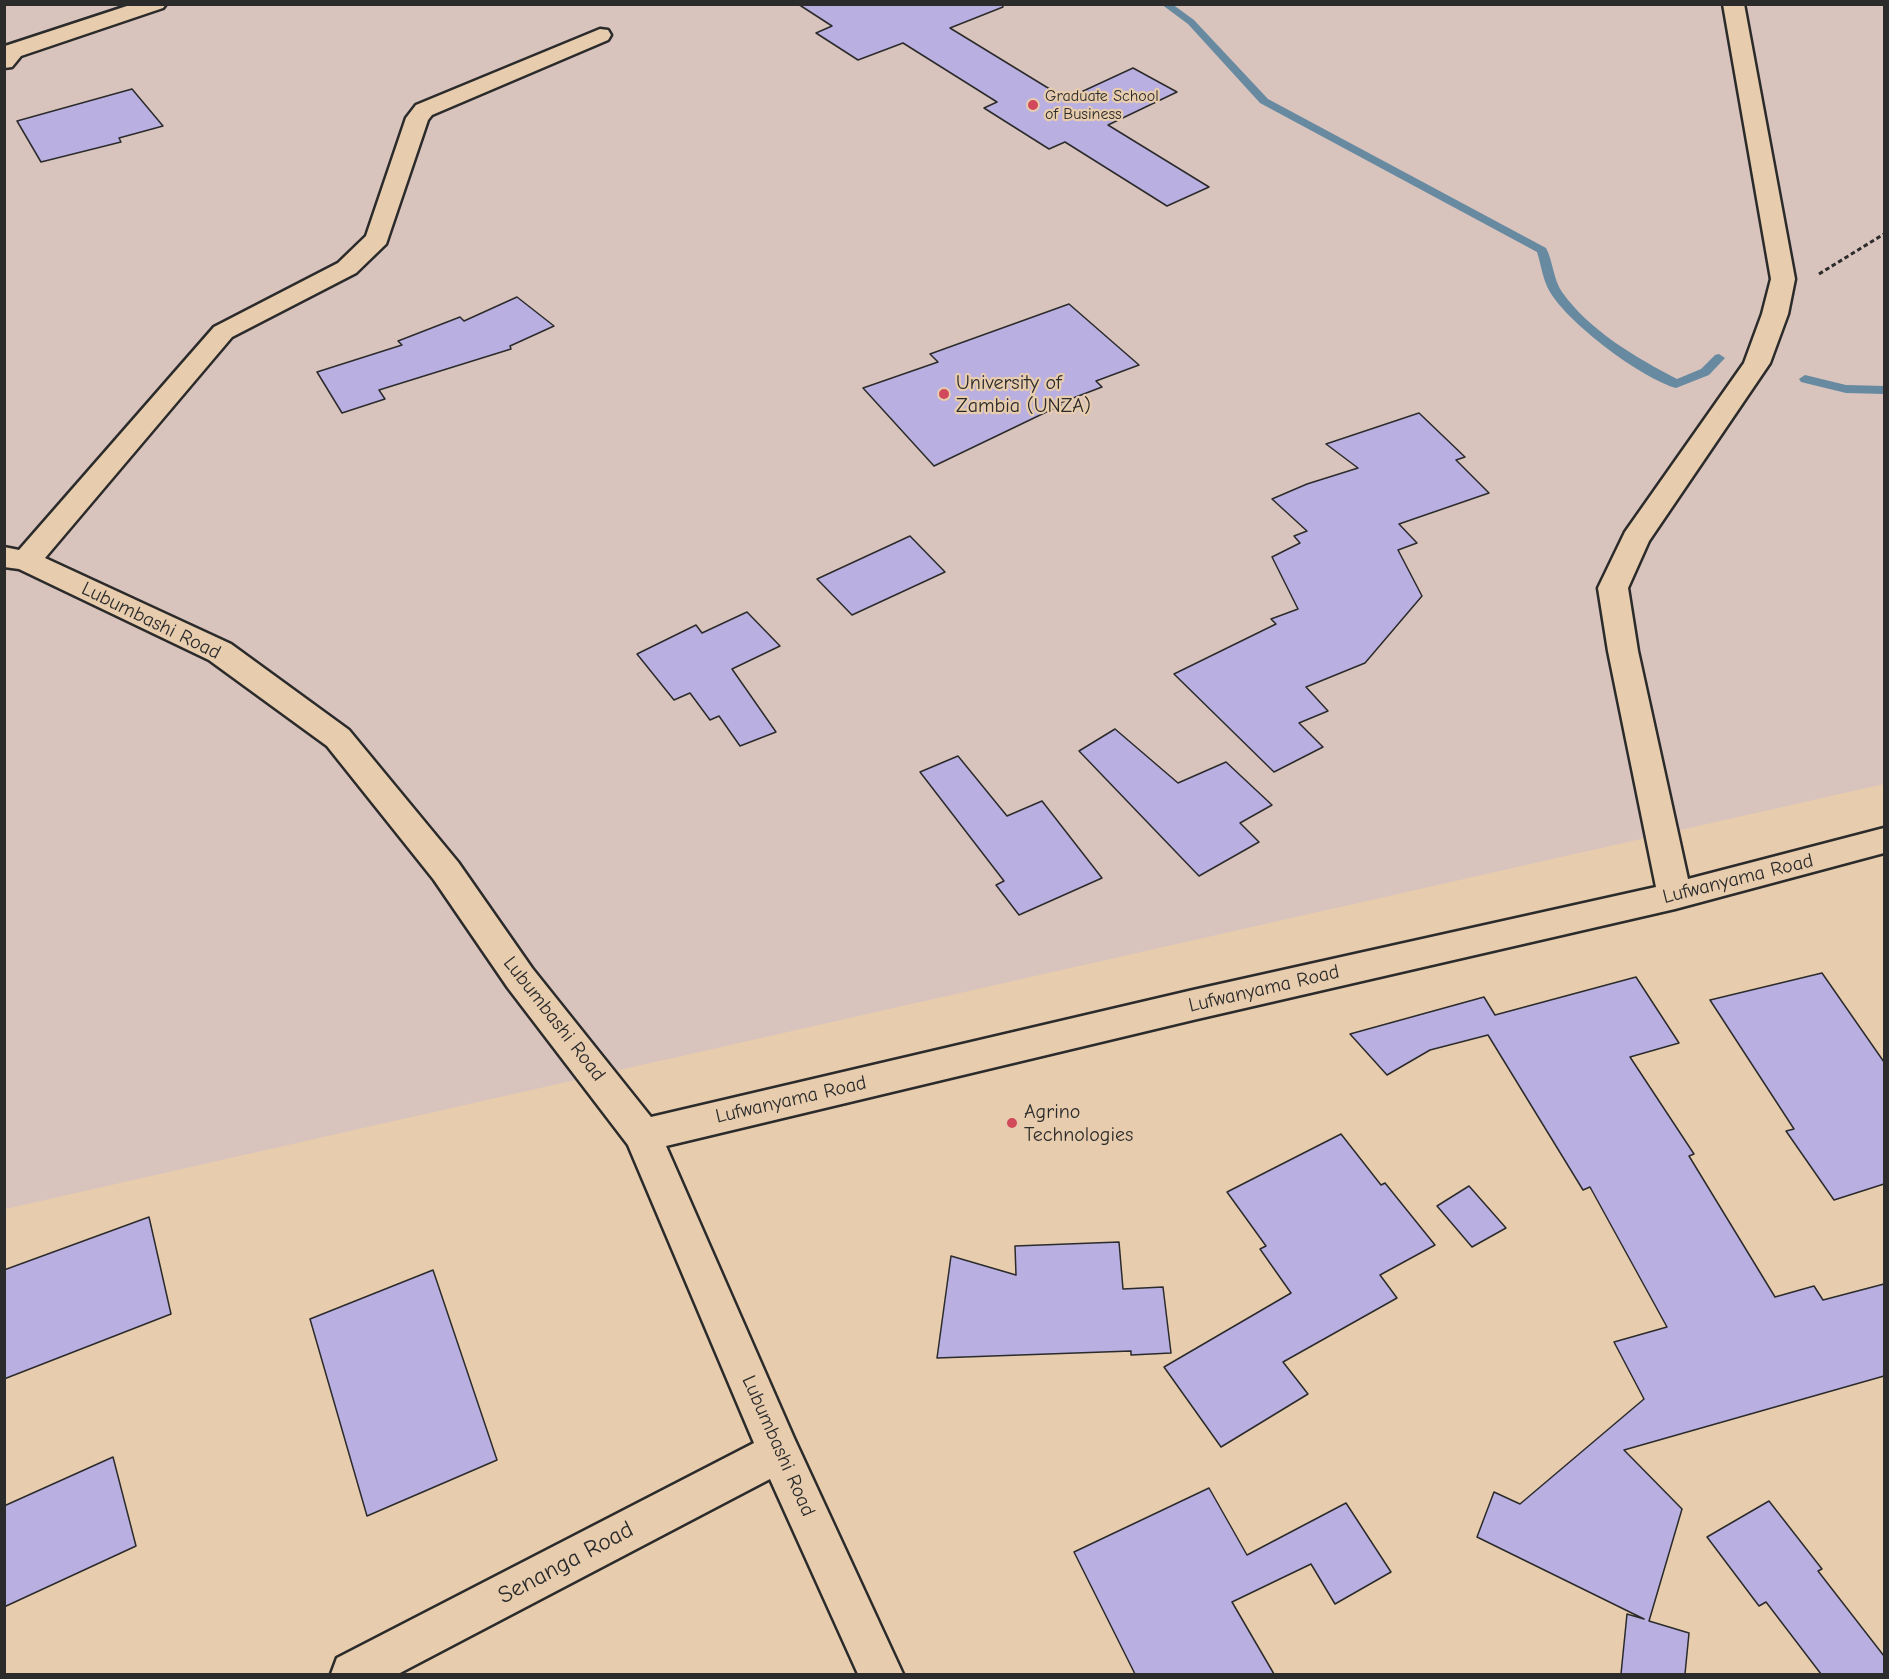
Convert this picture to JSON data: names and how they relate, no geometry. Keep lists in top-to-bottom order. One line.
{"streets":{"street":["Lubumbashi Road","Lufwanyama Road","Senanga Road"]},"crossings":[["Lubumbashi Road","Lufwanyama Road"],["Lubumbashi Road","Senanga Road"]],"places":["Graduate School of Business","University of Zambia (UNZA)","Agrino Technologies"]}
